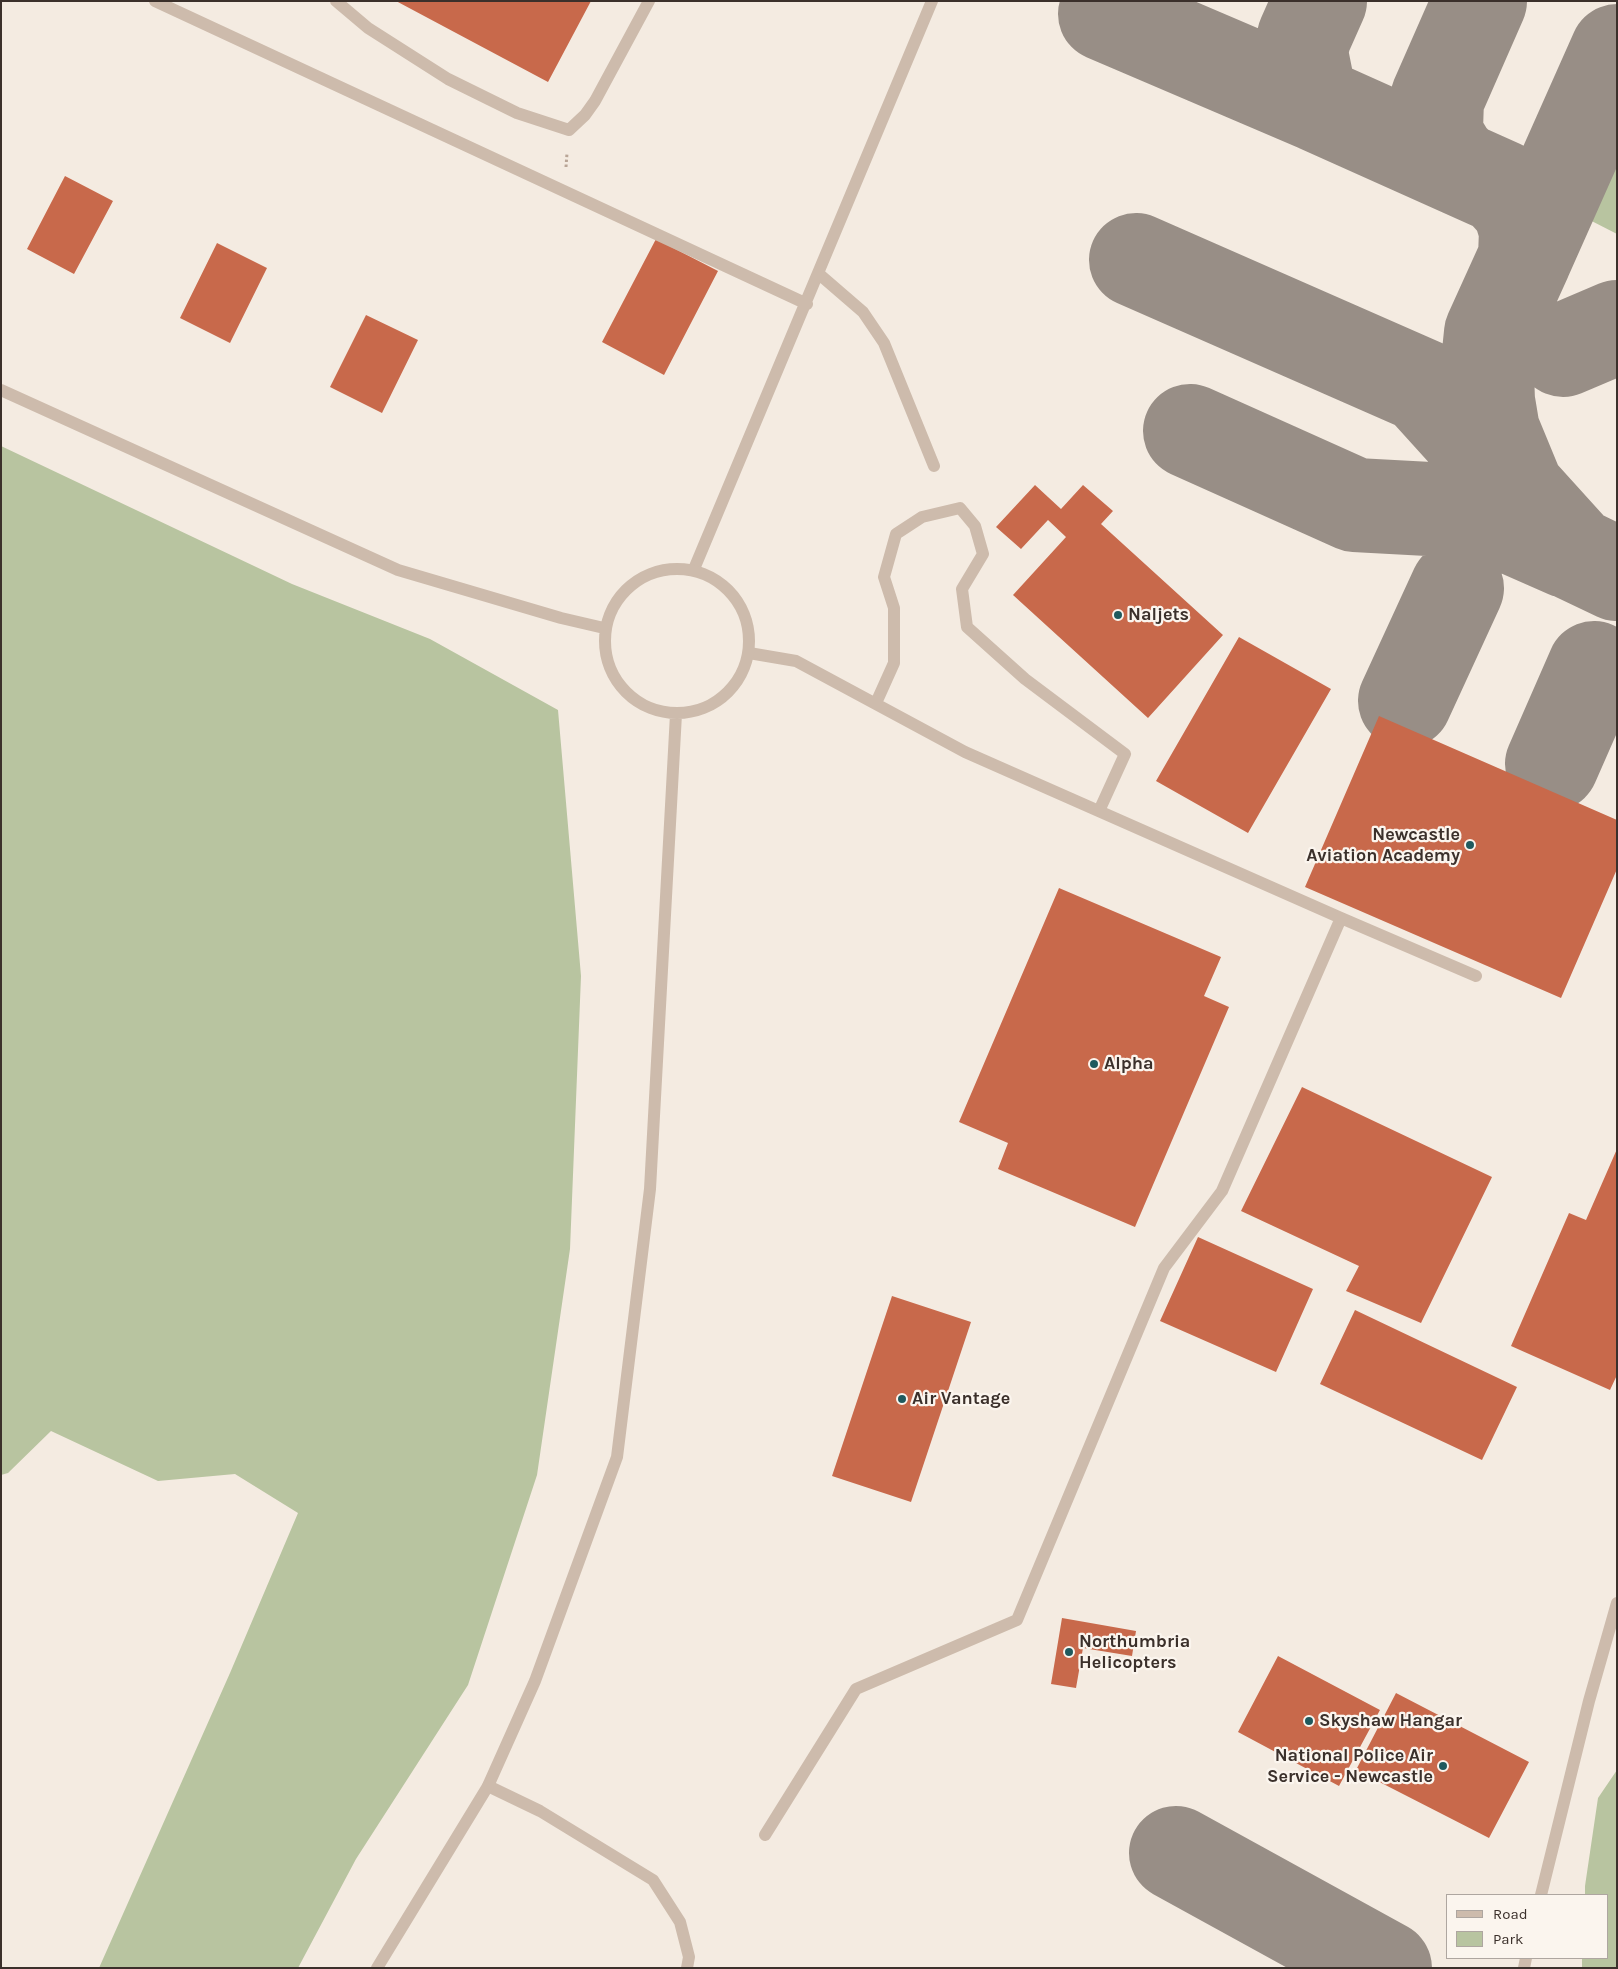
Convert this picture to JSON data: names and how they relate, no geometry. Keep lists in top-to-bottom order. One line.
{"places":["Naljets","Newcastle Aviation Academy","Alpha","Air Vantage","Northumbria Helicopters","Skyshaw Hangar","National Police Air Service - Newcastle"],"legend":["Road","Park"]}
